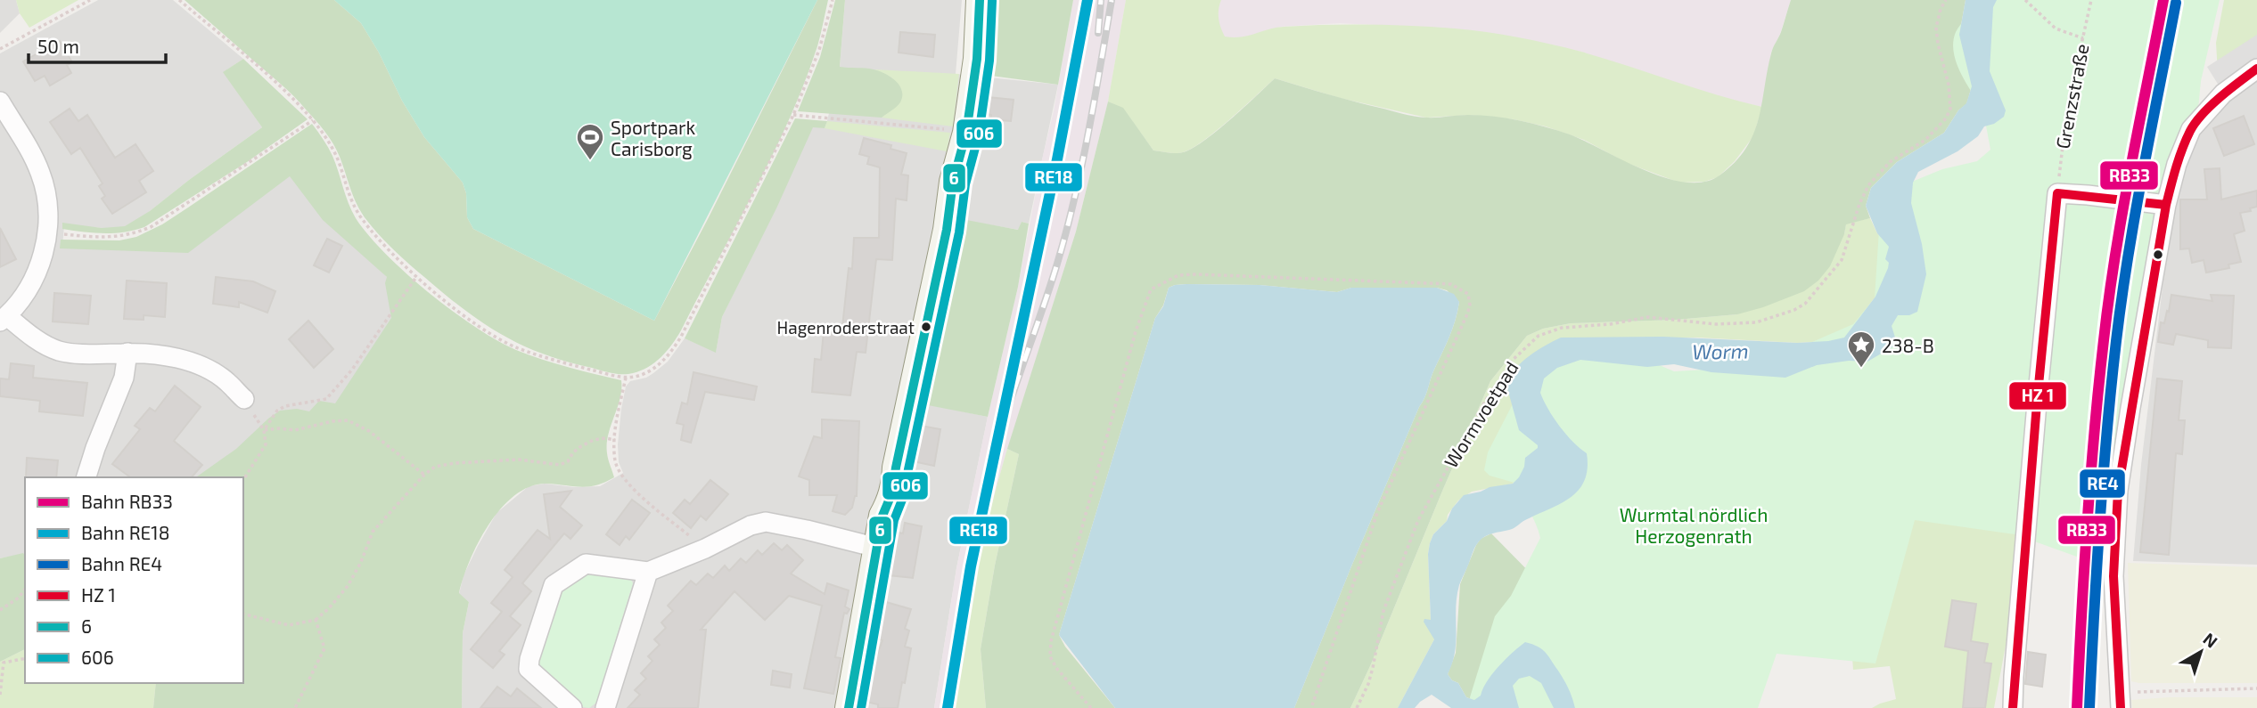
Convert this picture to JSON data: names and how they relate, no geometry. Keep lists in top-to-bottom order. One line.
{"streets":{"path":["Grenzstraße","Wormvoetpad"]},"water":["Worm"],"parks":["Wurmtal nördlich Herzogenrath"],"places":{"sports":["Sportpark Carisborg"],"other":["Hagenroderstraat"],"place":["238-B"]},"lines":["rail line RB33","rail line RE18","transit line 6","transit line 606","rail line RE4"],"legend":["Bahn RB33","Bahn RE18","Bahn RE4","HZ 1","6","606"],"scale_bar":"50 m","north":"top right"}
